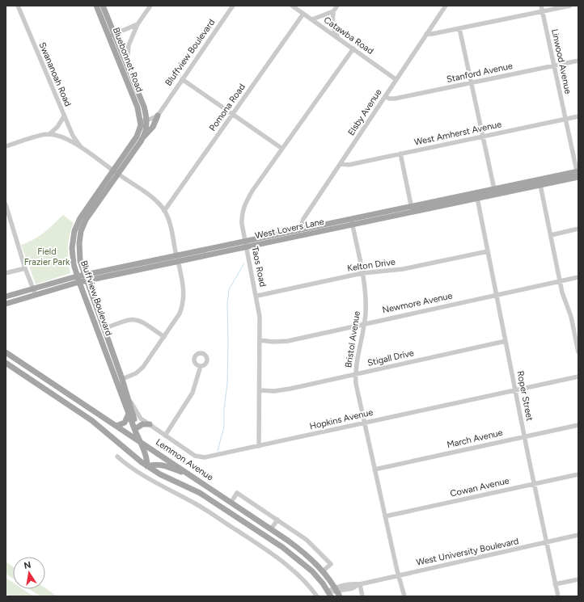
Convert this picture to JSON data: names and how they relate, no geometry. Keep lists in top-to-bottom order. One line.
{"streets":{"main road":["Bluffview Boulevard","Bluebonnet Road","West Lovers Lane","Lemmon Avenue"],"street":["Catawba Road","Linwood Avenue","Stanford Avenue","Swananoah Road","Pomona Road","Elsby Avenue","West Amherst Avenue","Kelton Drive","Taos Road","Newmore Avenue","Bristol Avenue","Stigall Drive","Roper Street","Hopkins Avenue","March Avenue","Cowan Avenue","West University Boulevard"]},"crossings":[["Catawba Road","Pomona Road"],["Catawba Road","Elsby Avenue"],["Catawba Road","Taos Road"],["Bluffview Boulevard","Bluebonnet Road"],["Bluffview Boulevard","West Lovers Lane"],["Bluffview Boulevard","Hopkins Avenue"],["Bluffview Boulevard","Lemmon Avenue"],["Linwood Avenue","Stanford Avenue"],["Linwood Avenue","West Amherst Avenue"],["Linwood Avenue","West Lovers Lane"],["Stanford Avenue","Elsby Avenue"],["Elsby Avenue","West Amherst Avenue"],["Elsby Avenue","West Lovers Lane"],["West Lovers Lane","Taos Road"],["West Lovers Lane","Bristol Avenue"],["West Lovers Lane","Roper Street"],["Kelton Drive","Taos Road"],["Kelton Drive","Bristol Avenue"],["Kelton Drive","Roper Street"],["Taos Road","Newmore Avenue"],["Taos Road","Stigall Drive"],["Taos Road","Hopkins Avenue"],["Newmore Avenue","Bristol Avenue"],["Newmore Avenue","Roper Street"],["Bristol Avenue","Stigall Drive"],["Bristol Avenue","Hopkins Avenue"],["Bristol Avenue","March Avenue"],["Bristol Avenue","Cowan Avenue"],["Bristol Avenue","West University Boulevard"],["Stigall Drive","Roper Street"],["Roper Street","Hopkins Avenue"],["Roper Street","March Avenue"],["Roper Street","Cowan Avenue"],["Roper Street","West University Boulevard"],["Lemmon Avenue","West University Boulevard"]],"parks":["Field Frazier Park"],"north":"top"}
